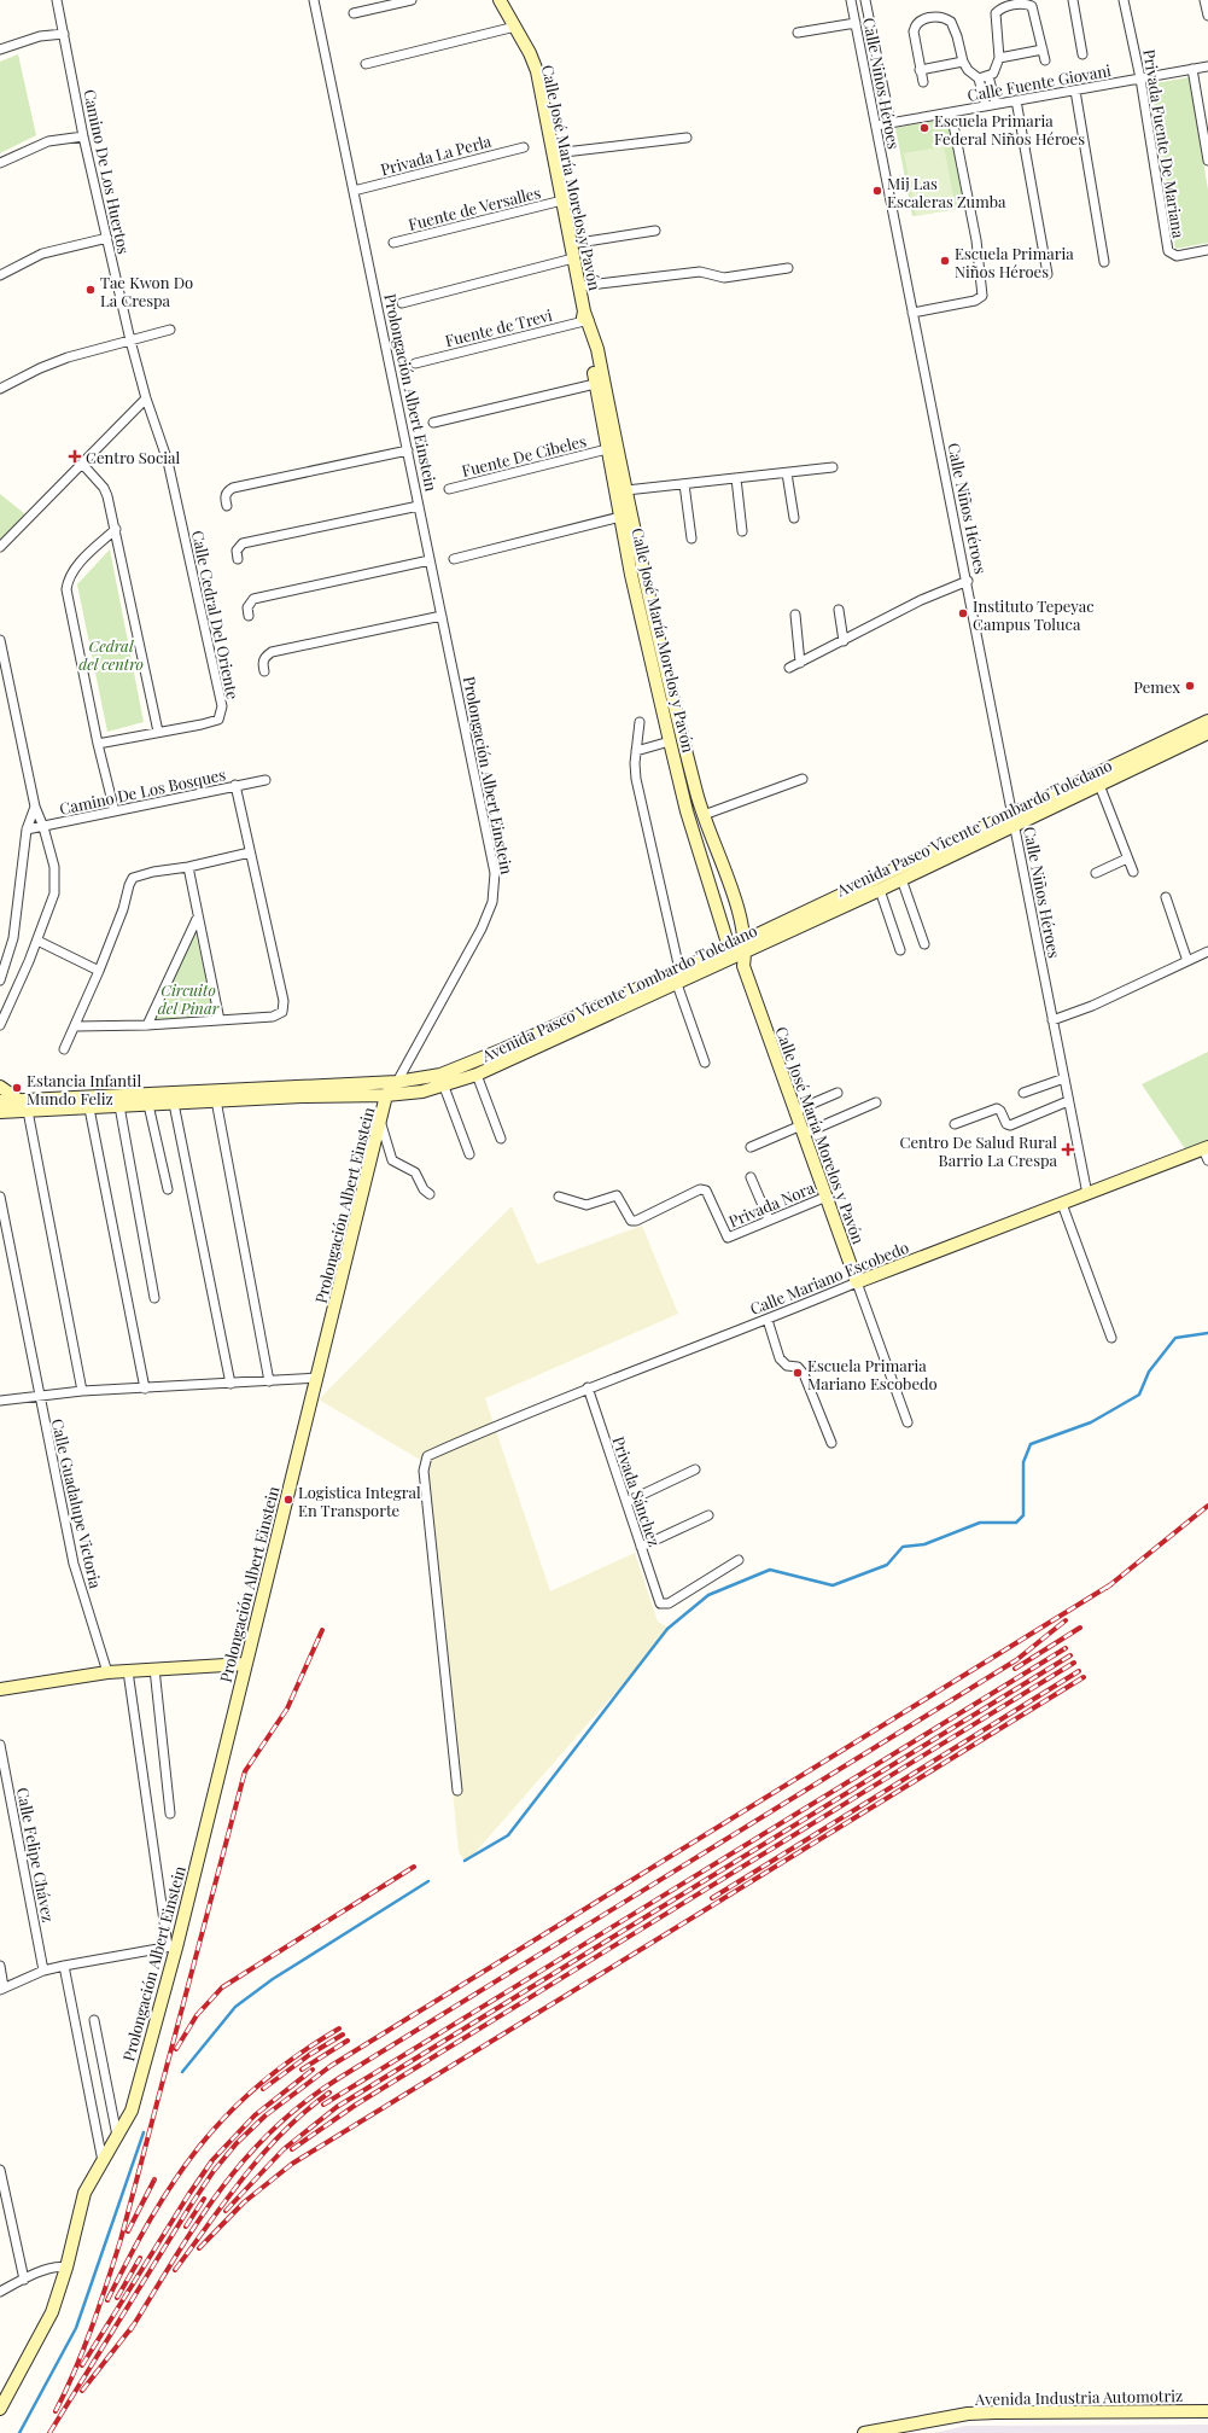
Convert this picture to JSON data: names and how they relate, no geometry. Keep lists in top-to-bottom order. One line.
{"streets":{"main road":["Calle José María Morelos y Pavón","Prolongación Albert Einstein","Avenida Paseo Vicente Lombardo Toledano","Calle Mariano Escobedo","Avenida Industria Automotriz"],"street":["Calle Fuente Giovani","Calle Niños Héroes","Privada Fuente De Mariana","Privada La Perla","Camino De Los Huertos","Fuente de Versalles","Fuente de Trevi","Fuente De Cibeles","Calle Cedral Del Oriente","Camino De Los Bosques","Privada Nora","Privada Sánchez","Calle Guadalupe Victoria","Calle Felipe Chávez"]},"crossings":[["Calle Fuente Giovani","Calle Niños Héroes"],["Calle Fuente Giovani","Privada Fuente De Mariana"],["Calle Niños Héroes","Avenida Paseo Vicente Lombardo Toledano"],["Calle Niños Héroes","Calle Mariano Escobedo"],["Privada La Perla","Prolongación Albert Einstein"],["Camino De Los Huertos","Calle Cedral Del Oriente"],["Calle José María Morelos y Pavón","Fuente de Versalles"],["Calle José María Morelos y Pavón","Fuente de Trevi"],["Calle José María Morelos y Pavón","Fuente De Cibeles"],["Calle José María Morelos y Pavón","Avenida Paseo Vicente Lombardo Toledano"],["Calle José María Morelos y Pavón","Privada Nora"],["Calle José María Morelos y Pavón","Calle Mariano Escobedo"],["Prolongación Albert Einstein","Avenida Paseo Vicente Lombardo Toledano"],["Calle Mariano Escobedo","Privada Sánchez"]],"parks":["Cedral del centro","Circuito del Pinar"],"places":{"other":["Escuela Primaria Federal Niños Héroes","Mij Las Escaleras Zumba","Escuela Primaria Niños Héroes","Tae Kwon Do La Crespa","Instituto Tepeyac Campus Toluca","Pemex","Estancia Infantil Mundo Feliz","Escuela Primaria Mariano Escobedo","Logistica Integral En Transporte"],"health":["Centro Social","Centro De Salud Rural Barrio La Crespa"]}}
